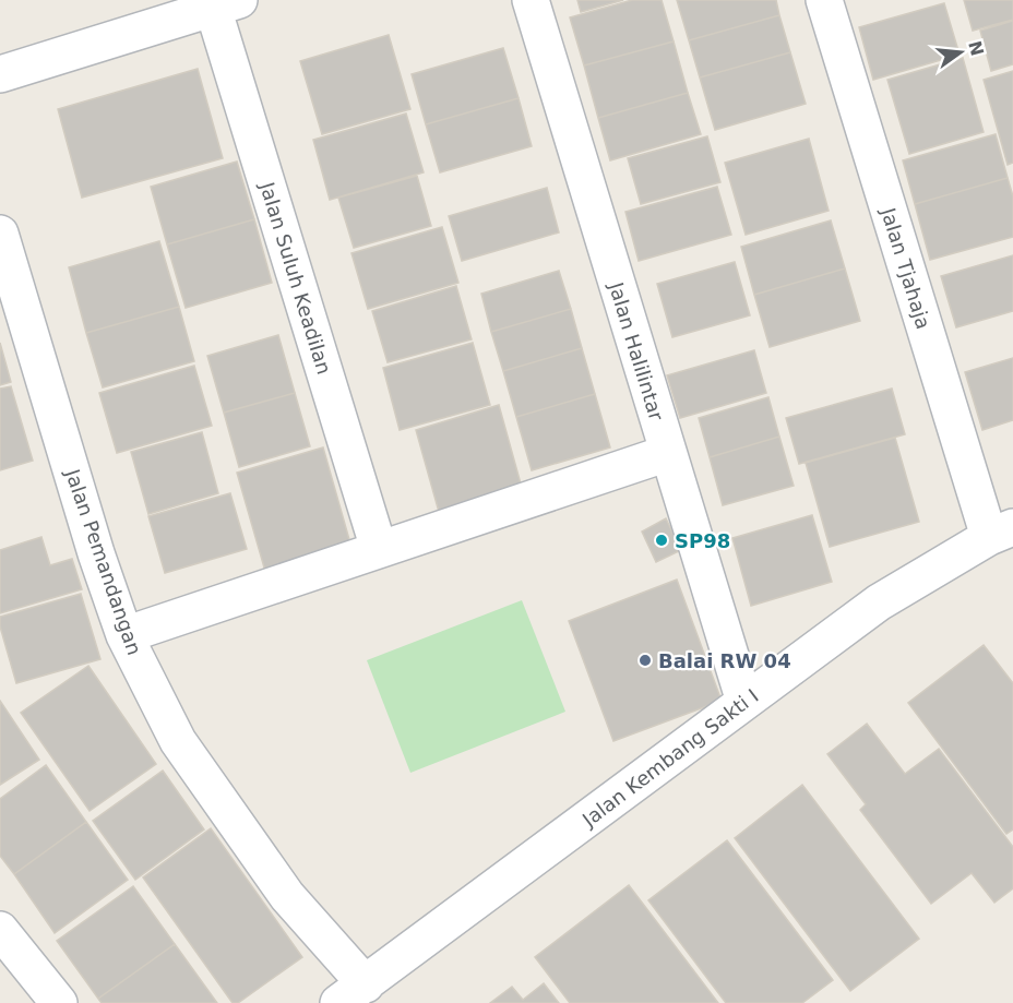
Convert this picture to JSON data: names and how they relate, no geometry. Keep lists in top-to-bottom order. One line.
{"streets":{"street":["Jalan Tjahaja","Jalan Suluh Keadilan","Jalan Halilintar","Jalan Pemandangan","Jalan Kembang Sakti I"]},"crossings":[["Jalan Tjahaja","Jalan Kembang Sakti I"],["Jalan Halilintar","Jalan Kembang Sakti I"],["Jalan Pemandangan","Jalan Kembang Sakti I"]],"places":["SP98","Balai RW 04"],"north":"right"}
